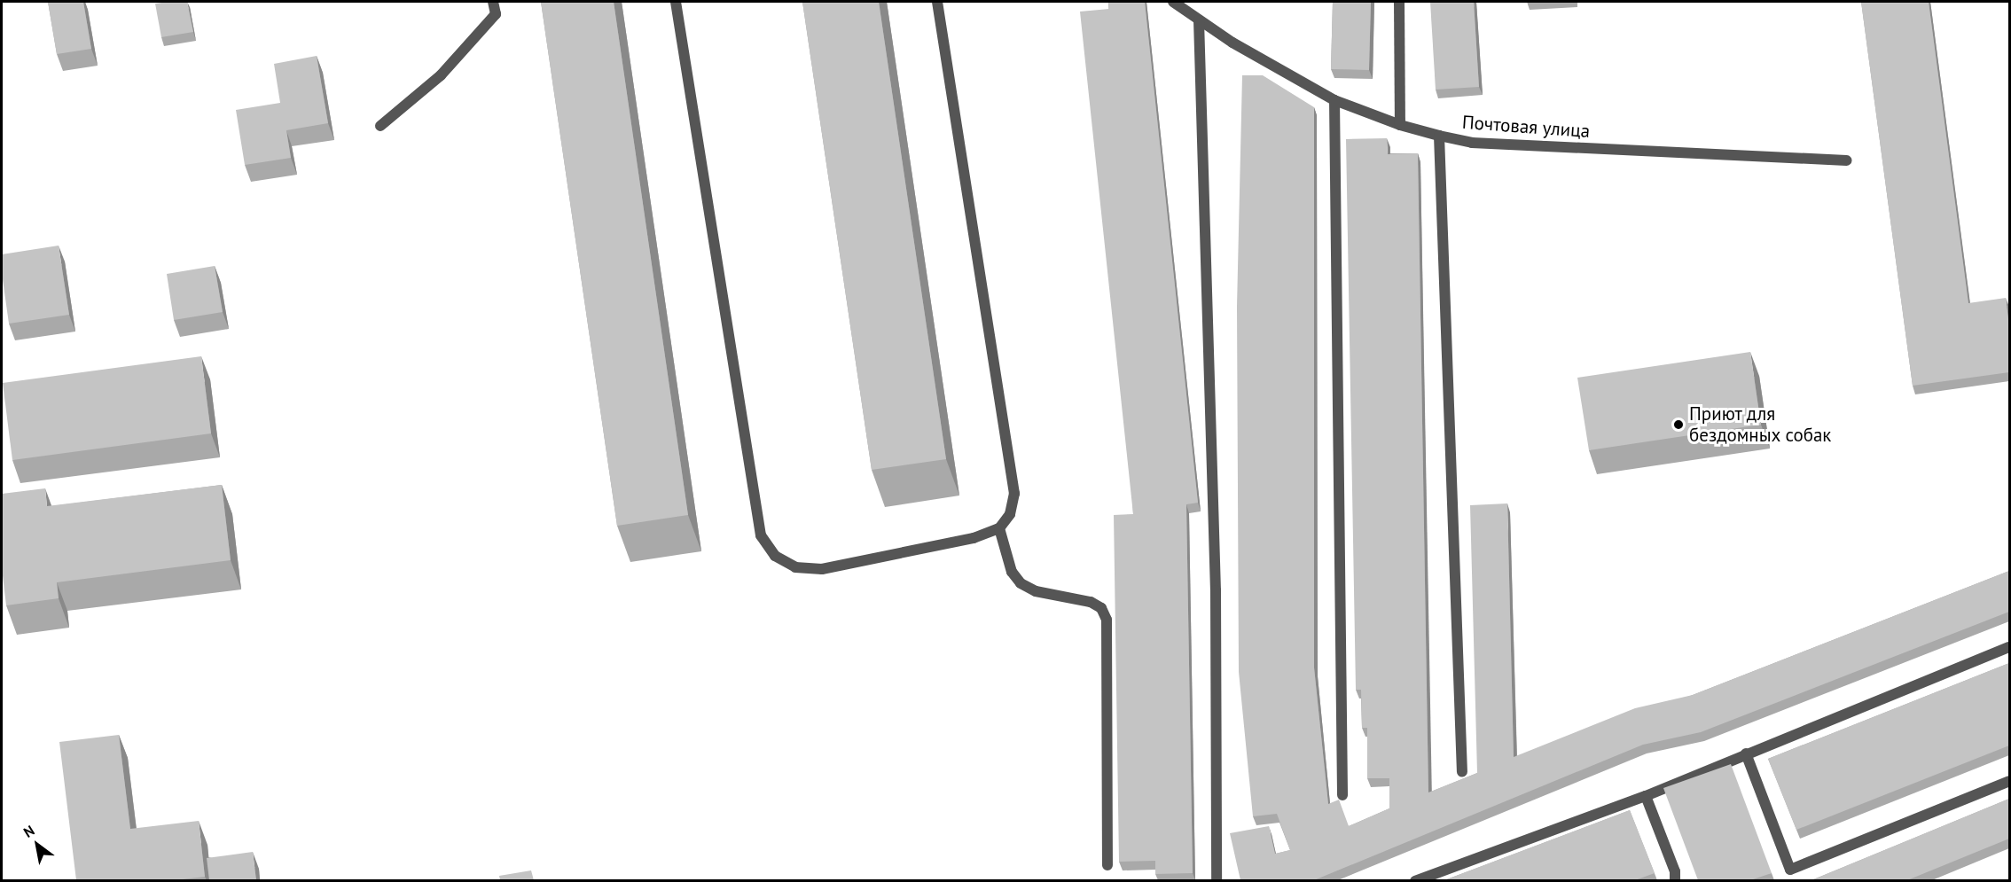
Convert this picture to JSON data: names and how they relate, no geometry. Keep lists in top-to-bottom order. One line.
{"streets":{"lane":["Почтовая улица"]},"places":["Приют для бездомных собак"],"north":"top left"}
